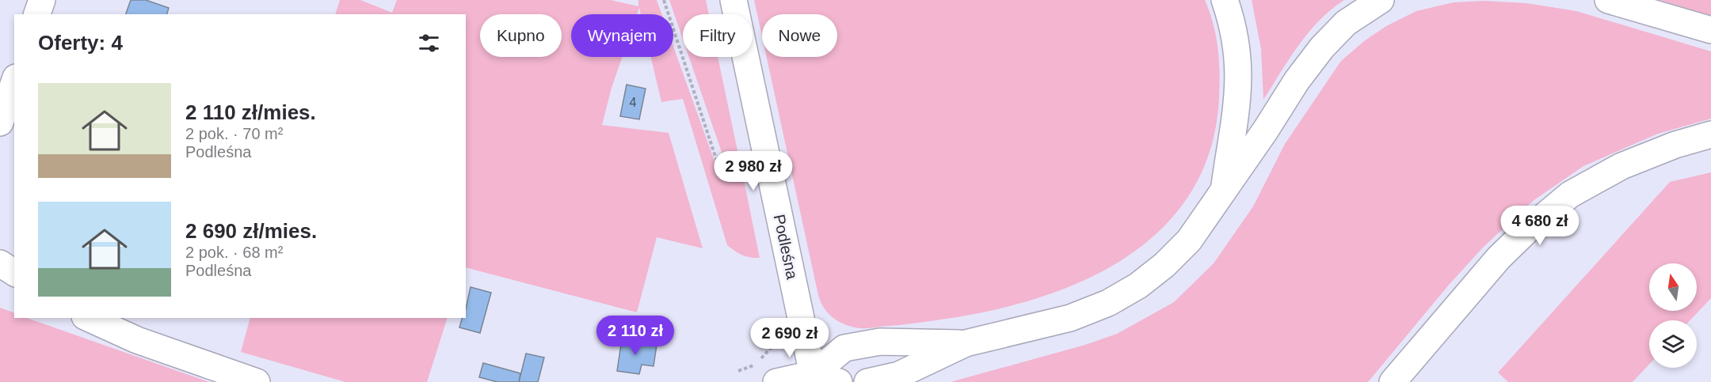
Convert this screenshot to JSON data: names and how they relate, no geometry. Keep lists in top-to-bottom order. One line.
{"streets":{"main road":["Podleśna"]},"house_numbers":["4"],"north":"top","page":{"chip":["Kupno","Wynajem","Filtry","Nowe"],"heading":"Oferty: 4","list":[{"name":"2 110 zł/mies.","note":"2 pok. · 70 m² · Podleśna"},{"name":"2 690 zł/mies.","note":"2 pok. · 68 m² · Podleśna"}],"price":["2 980 zł","4 680 zł","2 110 zł","2 690 zł"]}}
